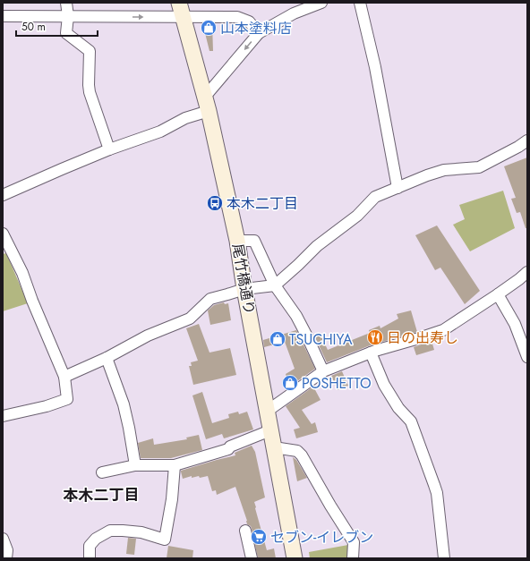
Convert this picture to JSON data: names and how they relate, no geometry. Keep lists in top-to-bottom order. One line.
{"streets":{"main road":["尾竹橋通り"]},"districts":["本木二丁目"],"places":{"shop":["山本塗料店","TSUCHIYA","POSHETTO"],"bus stop":["本木二丁目"],"restaurant":["日の出寿し"],"supermarket":["セブン-イレブン"]},"scale_bar":"50 m"}
